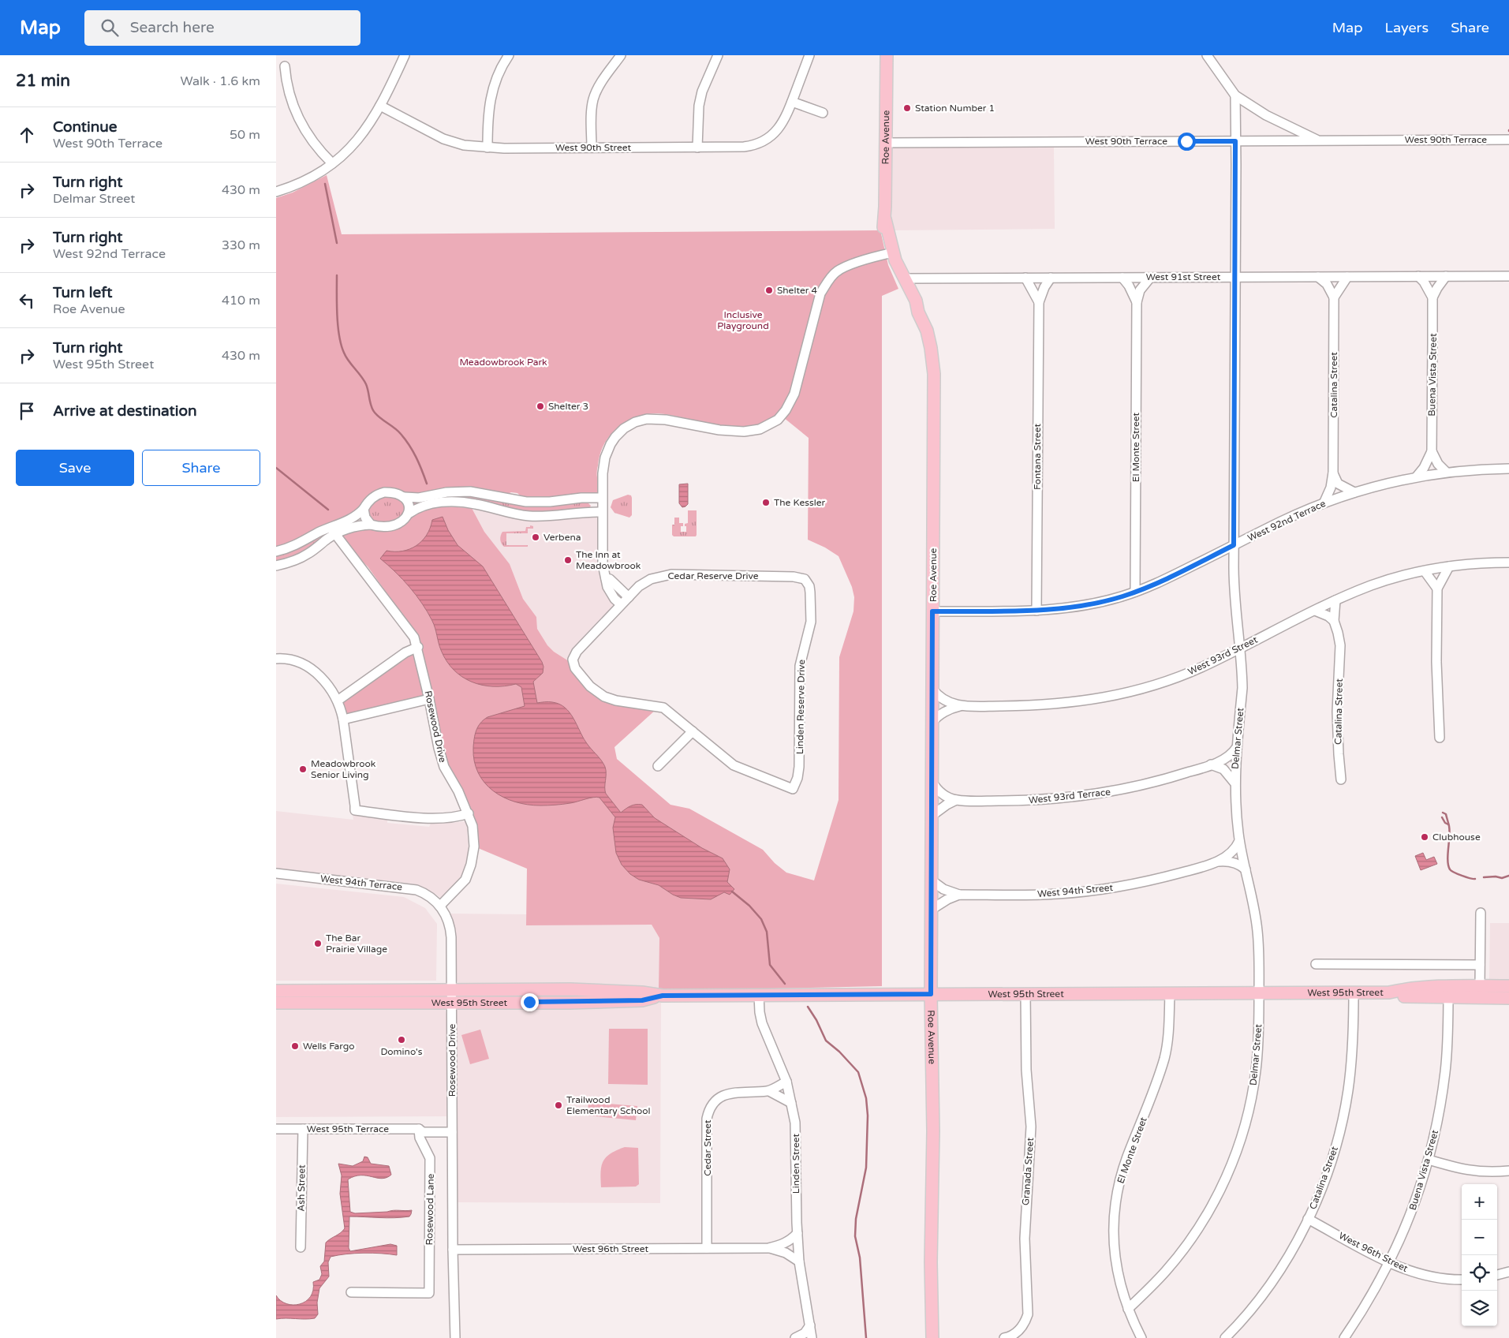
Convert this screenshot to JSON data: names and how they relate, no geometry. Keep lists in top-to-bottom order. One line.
{"streets":{"main road":["Roe Avenue","West 95th Street"],"street":["West 90th Terrace","West 90th Street","West 91st Street","Buena Vista Street","Catalina Street","El Monte Street","Fontana Street","West 92nd Terrace","Cedar Reserve Drive","West 93rd Street","Linden Reserve Drive","Rosewood Drive","Delmar Street","West 93rd Terrace","West 94th Terrace","West 94th Street","West 95th Terrace","Cedar Street","Linden Street","Granada Street","Ash Street","Rosewood Lane","West 96th Street"]},"crossings":[["Roe Avenue","West 90th Terrace"],["Roe Avenue","West 91st Street"],["Roe Avenue","West 92nd Terrace"],["Roe Avenue","West 93rd Street"],["Roe Avenue","West 93rd Terrace"],["Roe Avenue","West 94th Street"],["Roe Avenue","West 95th Street"],["West 90th Terrace","Delmar Street"],["West 91st Street","Buena Vista Street"],["West 91st Street","El Monte Street"],["West 91st Street","Fontana Street"],["West 91st Street","Delmar Street"],["Buena Vista Street","West 92nd Terrace"],["Buena Vista Street","West 95th Street"],["Buena Vista Street","West 96th Street"],["Catalina Street","West 92nd Terrace"],["Catalina Street","West 93rd Street"],["Catalina Street","West 95th Street"],["Catalina Street","West 96th Street"],["El Monte Street","West 92nd Terrace"],["El Monte Street","Delmar Street"],["El Monte Street","West 95th Street"],["Fontana Street","West 92nd Terrace"],["West 92nd Terrace","Delmar Street"],["Cedar Reserve Drive","Linden Reserve Drive"],["West 93rd Street","Delmar Street"],["Rosewood Drive","West 94th Terrace"],["Rosewood Drive","West 95th Street"],["Rosewood Drive","West 95th Terrace"],["Rosewood Drive","West 96th Street"],["Delmar Street","West 93rd Terrace"],["Delmar Street","West 94th Street"],["Delmar Street","West 95th Street"],["West 95th Street","Linden Street"],["West 95th Street","Granada Street"],["West 95th Terrace","Ash Street"],["West 95th Terrace","Rosewood Lane"],["Cedar Street","Linden Street"],["Cedar Street","West 96th Street"],["Linden Street","West 96th Street"]],"parks":["Inclusive Playground","Meadowbrook Park"],"places":["Station Number 1","Shelter 4","Shelter 3","The Kessler","Verbena","The Inn at Meadowbrook","Meadowbrook Senior Living","Clubhouse","The Bar Prairie Village","Domino's","Wells Fargo","Trailwood Elementary School"],"page":{"header":"Map","search":"Search here","nav":["Map","Layers","Share"],"heading":["21 min","Walk · 1.6 km"],"list":[["Continue","West 90th Terrace","50 m"],["Turn right","Delmar Street","430 m"],["Turn right","West 92nd Terrace","330 m"],["Turn left","Roe Avenue","410 m"],["Turn right","West 95th Street","430 m"],"Arrive at destination"],"buttons":["Save","Share"],"map_buttons":["+","−"]}}
